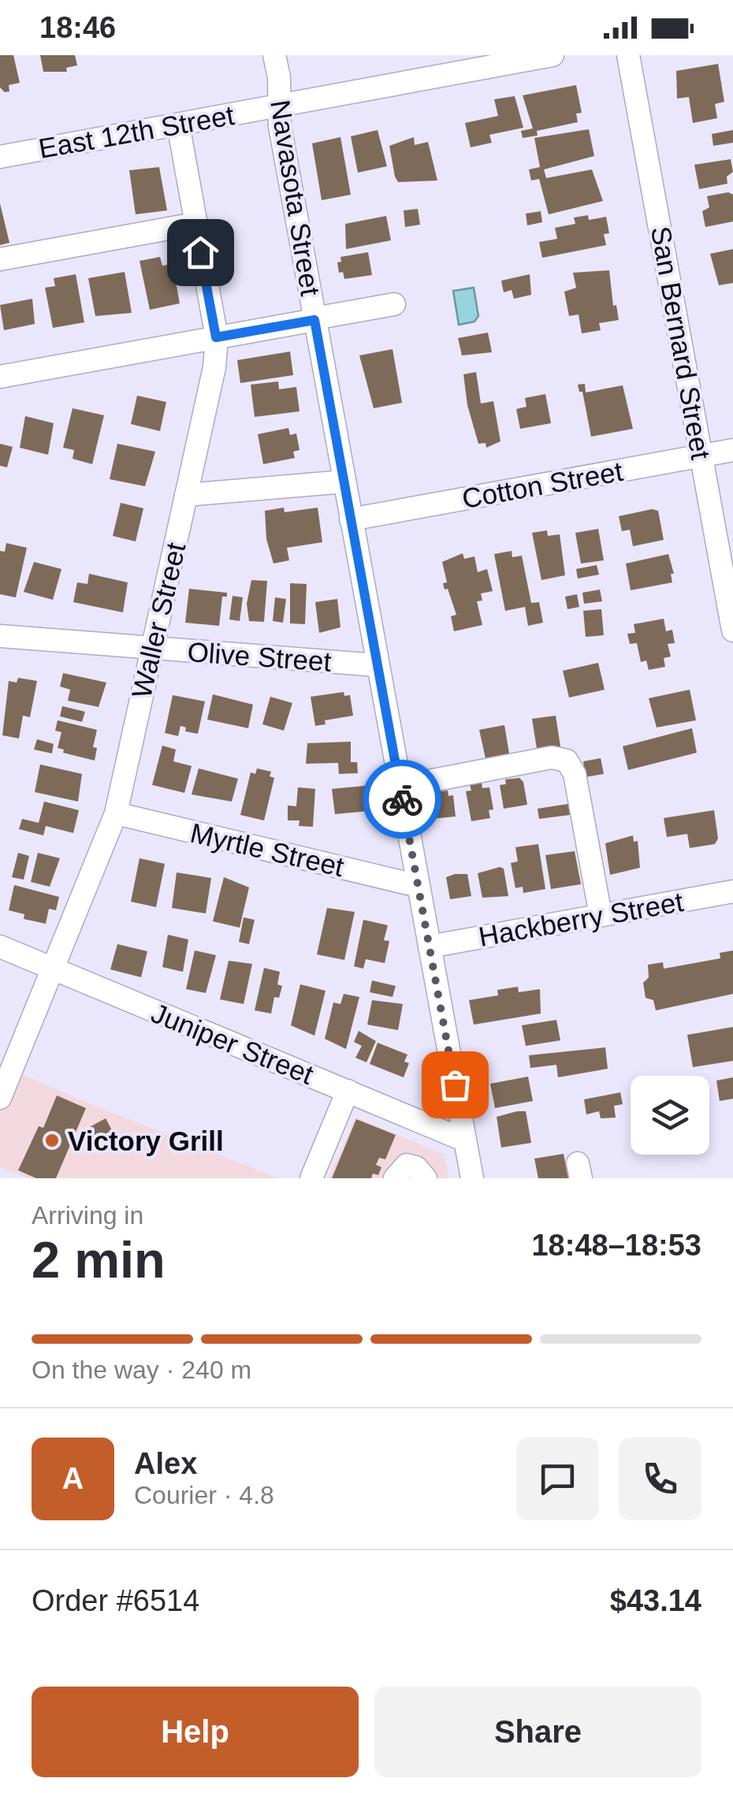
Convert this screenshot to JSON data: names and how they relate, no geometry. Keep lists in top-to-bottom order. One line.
{"streets":{"street":["East 12th Street","Navasota Street","San Bernard Street","Cotton Street","Waller Street","Olive Street","Myrtle Street","Hackberry Street","Juniper Street"]},"crossings":[["East 12th Street","Navasota Street"],["East 12th Street","Waller Street"],["Navasota Street","Cotton Street"],["Navasota Street","Olive Street"],["Navasota Street","Myrtle Street"],["Navasota Street","Hackberry Street"],["Navasota Street","Juniper Street"],["San Bernard Street","Cotton Street"],["Waller Street","Olive Street"],["Waller Street","Myrtle Street"],["Waller Street","Juniper Street"]],"places":["Victory Grill"],"page":{"status":"18:46","heading":["2 min","Arriving in","18:48–18:53"],"panel":["Alex","Courier · 4.8","Order #6514","$43.14"],"bar":"On the way · 240 m","round":"A","buttons":["Help","Share"]}}
